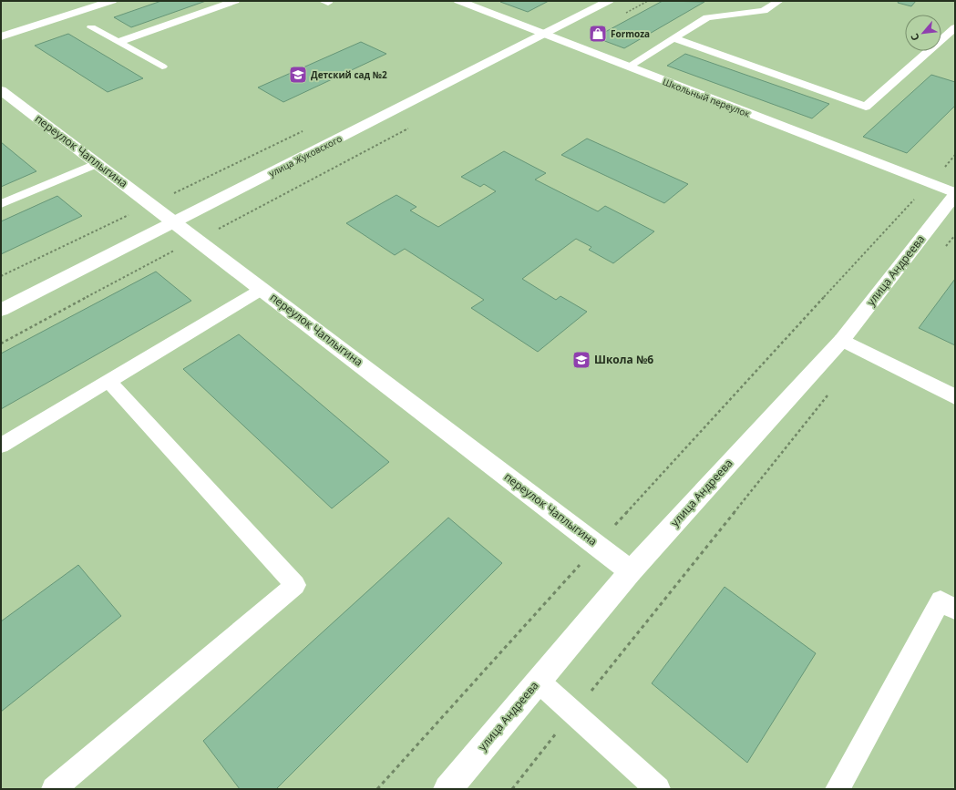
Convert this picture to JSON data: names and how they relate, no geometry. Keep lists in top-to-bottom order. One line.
{"streets":{"street":["Школьный переулок","переулок Чаплыгина","улица Жуковского","улица Андреева"]},"crossings":[["Школьный переулок","улица Жуковского"],["Школьный переулок","улица Андреева"],["переулок Чаплыгина","улица Жуковского"],["переулок Чаплыгина","улица Андреева"]],"places":{"shop":["Formoza"],"school or university":["Детский сад №2","Школа №6"]},"north":"bottom left"}
